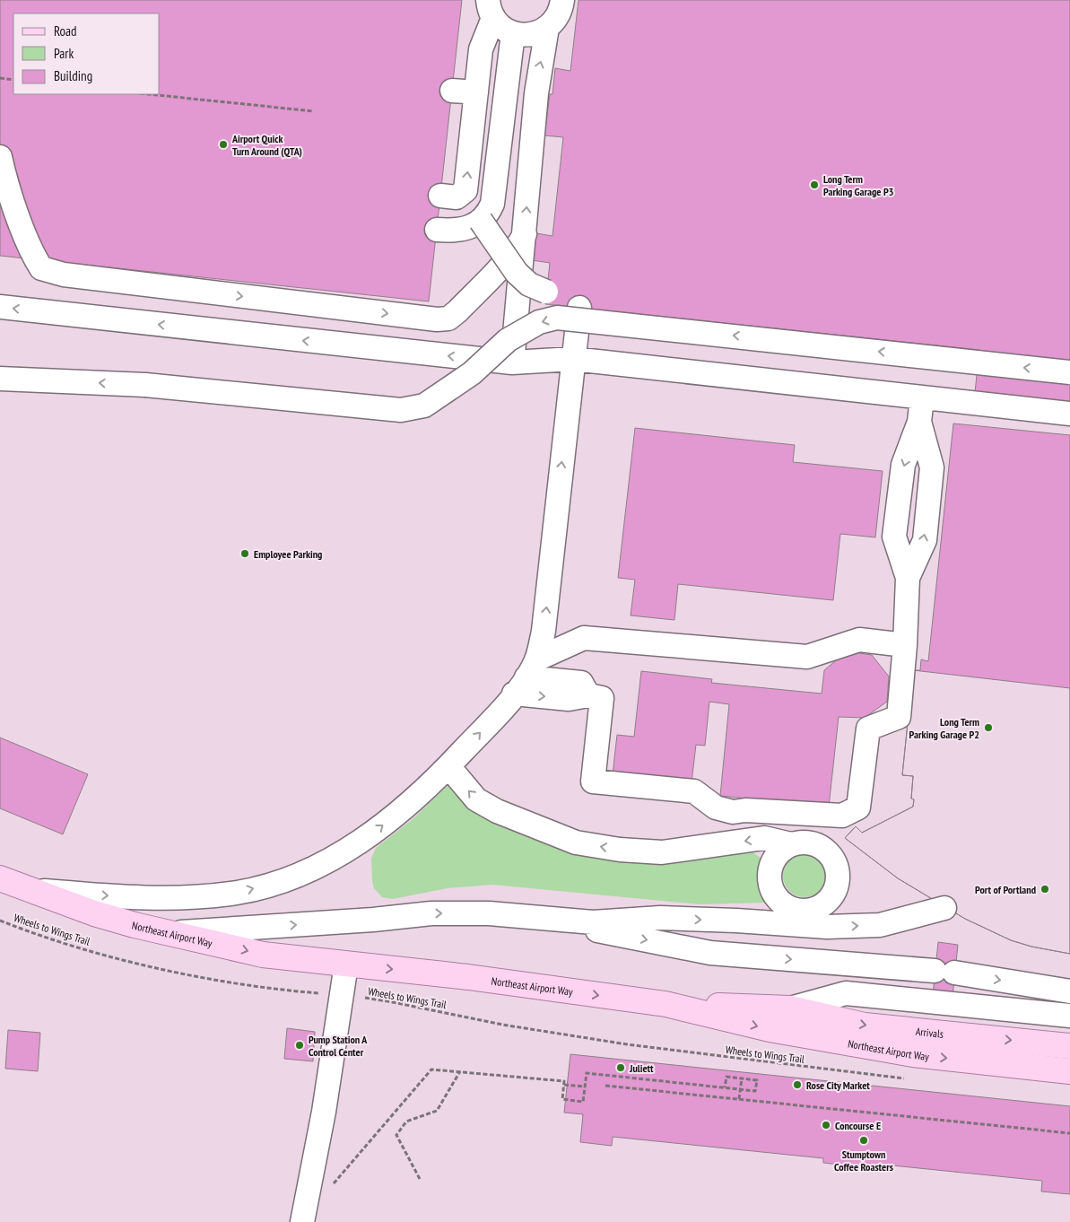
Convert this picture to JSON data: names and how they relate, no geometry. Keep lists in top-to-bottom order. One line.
{"streets":{"main road":["Northeast Airport Way","Arrivals"],"path":["Wheels to Wings Trail"]},"crossings":[["Northeast Airport Way","Arrivals"]],"one_way":["Northeast Airport Way","Arrivals"],"places":["Airport Quick Turn Around (QTA)","Long Term Parking Garage P3","Employee Parking","Long Term Parking Garage P2","Port of Portland","Pump Station A Control Center","Juliett","Rose City Market","Concourse E","Stumptown Coffee Roasters"],"legend":["Road","Park","Building"]}
